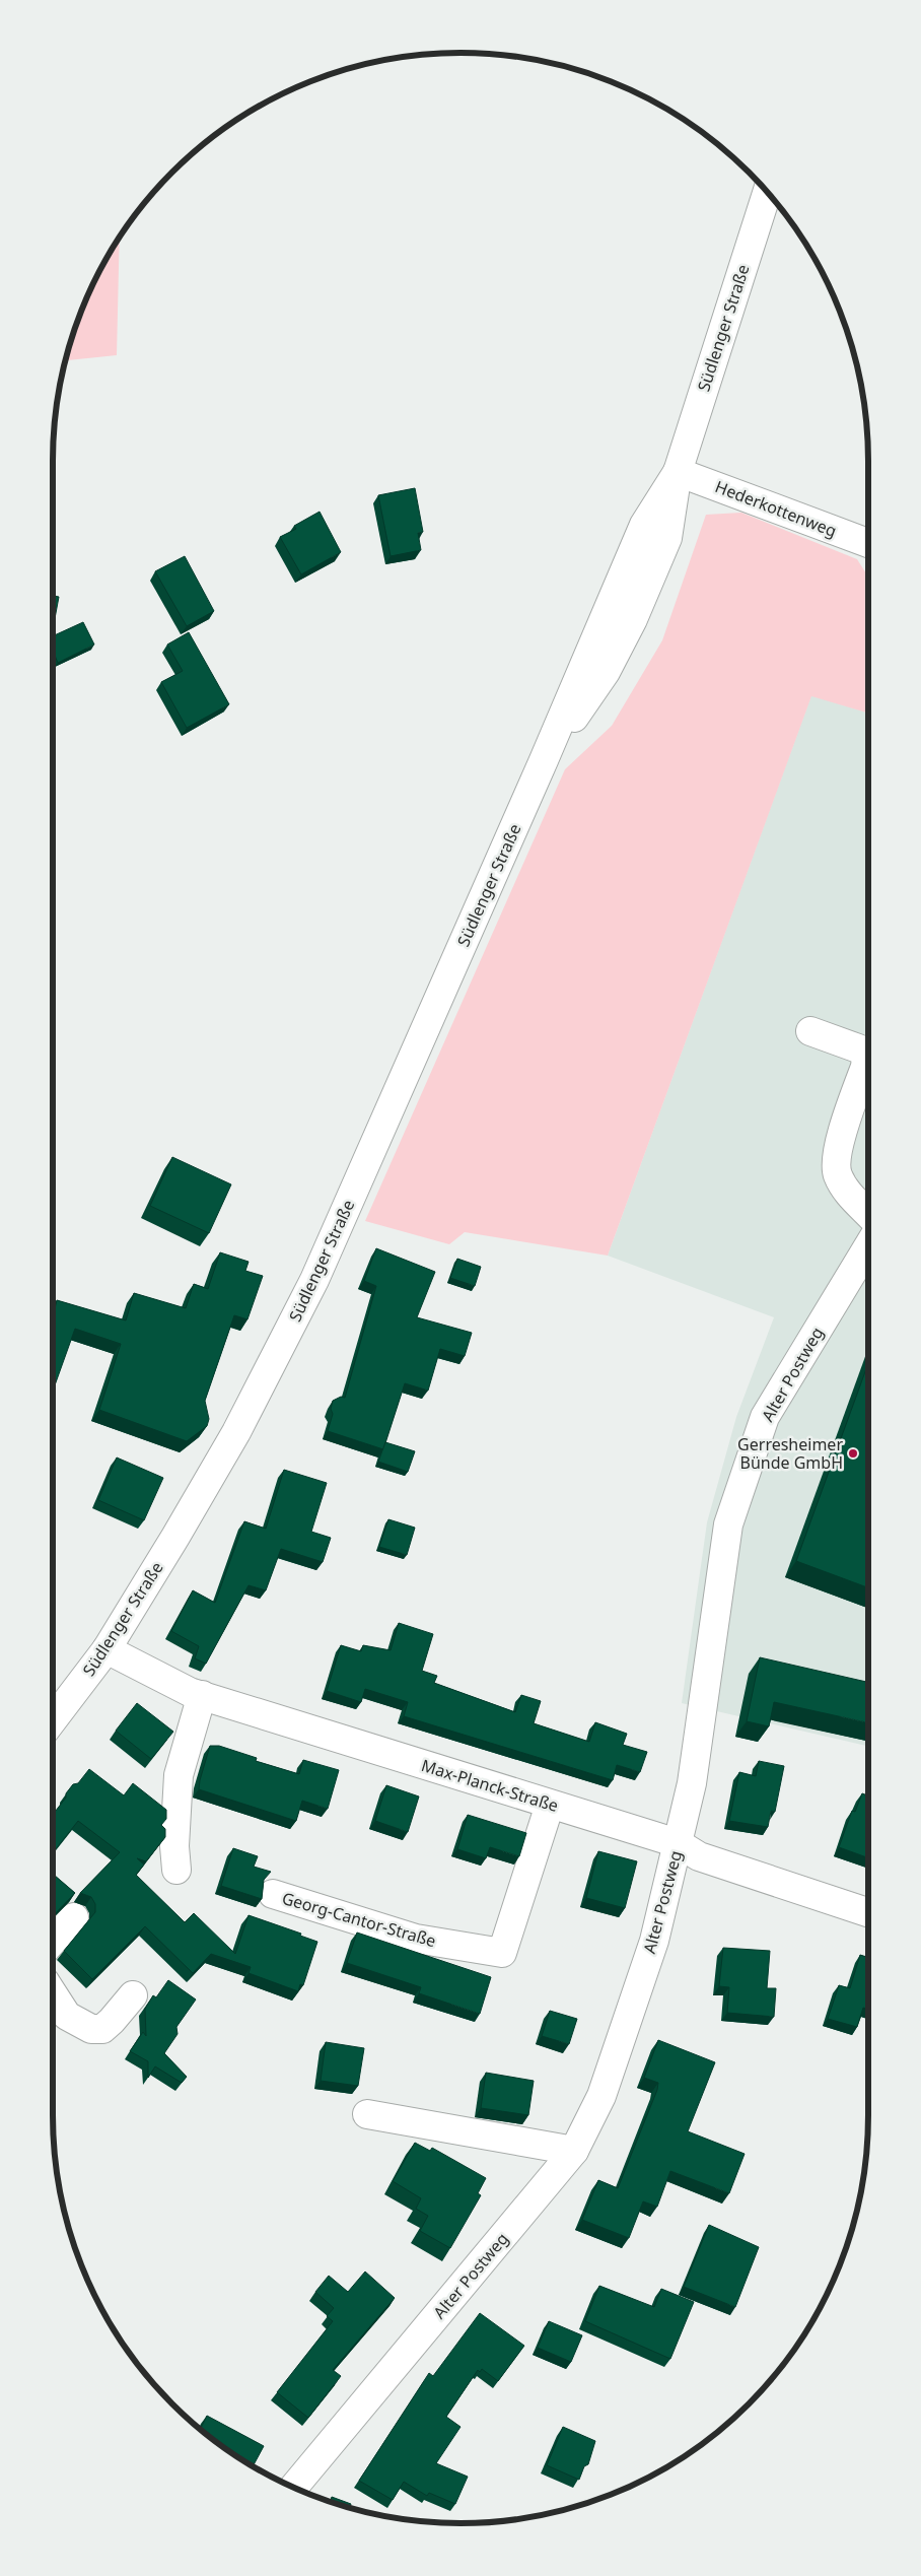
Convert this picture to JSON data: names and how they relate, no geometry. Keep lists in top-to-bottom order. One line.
{"streets":{"street":["Südlenger Straße","Hederkottenweg","Alter Postweg","Max-Planck-Straße","Georg-Cantor-Straße"]},"crossings":[["Südlenger Straße","Hederkottenweg"],["Südlenger Straße","Max-Planck-Straße"],["Alter Postweg","Max-Planck-Straße"],["Max-Planck-Straße","Georg-Cantor-Straße"]],"places":["Gerresheimer Bünde GmbH"]}
